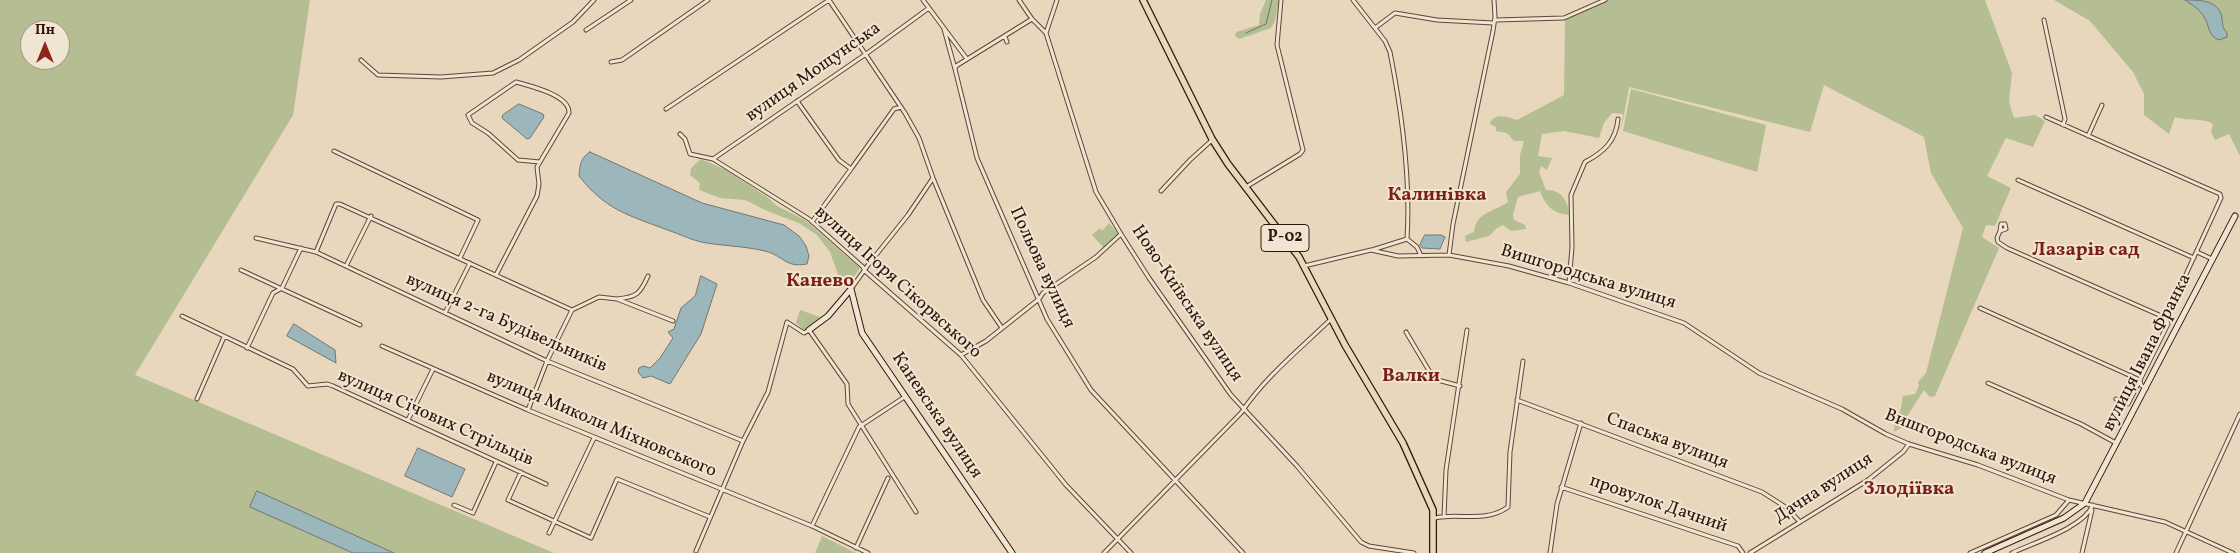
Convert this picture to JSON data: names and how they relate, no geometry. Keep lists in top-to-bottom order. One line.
{"streets":{"main road":["Р-02"],"street":["вулиця Мощунська","Польова вулиця","Вишгородська вулиця","вулиця Ігоря Сікорвського","Ново-Київська вулиця","вулиця 2-га Будівельників","вулиця Івана Франка","Каневська вулиця","вулиця Січових Стрільців","вулиця Миколи Міхновського","Спаська вулиця","Дачна вулиця","провулок Дачний"]},"crossings":[["вулиця Мощунська","вулиця Ігоря Сікорвського"],["Р-02","Вишгородська вулиця"],["Вишгородська вулиця","вулиця Івана Франка"],["Вишгородська вулиця","Дачна вулиця"],["Спаська вулиця","Дачна вулиця"]],"districts":["Калинівка","Лазарів сад","Канево","Валки","Злодіївка"],"north":"top"}
